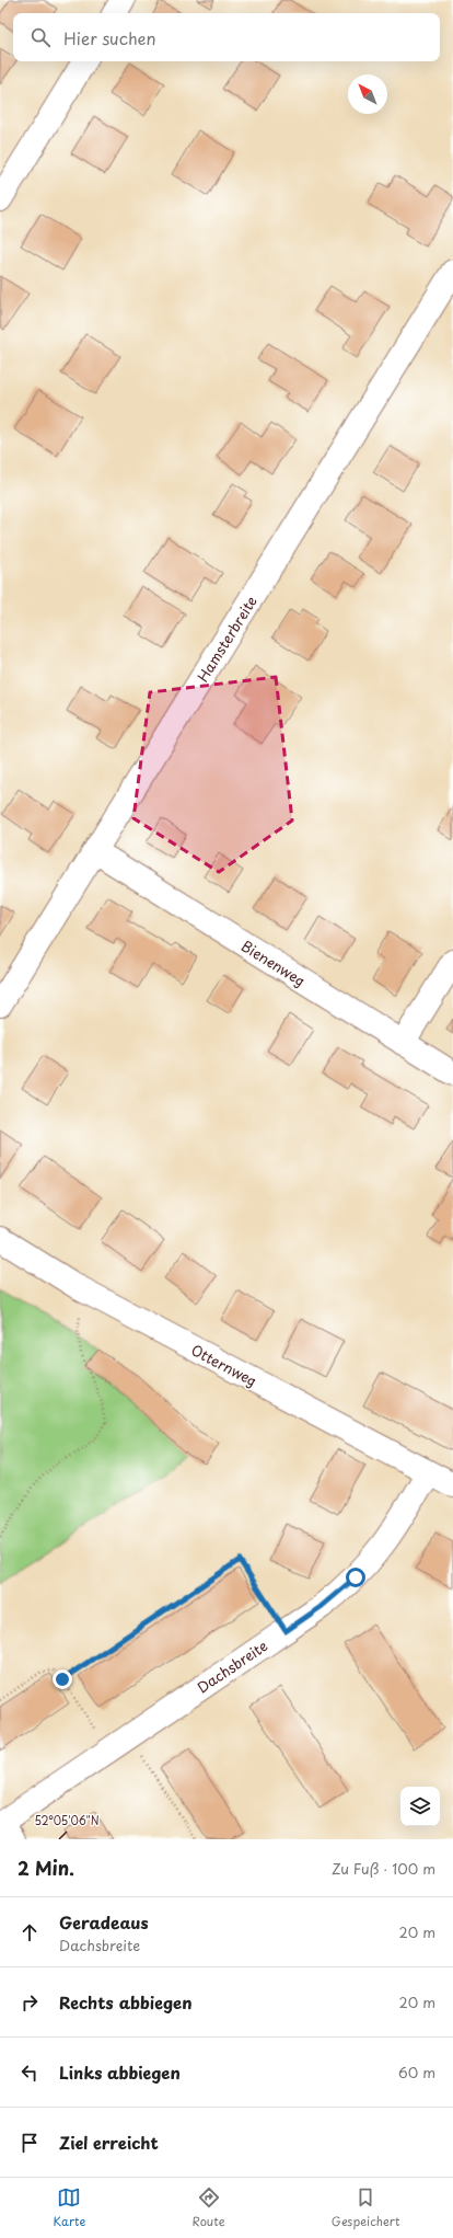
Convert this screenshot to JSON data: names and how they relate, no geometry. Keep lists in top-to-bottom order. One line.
{"streets":{"street":["Hamsterbreite","Bienenweg","Otternweg","Dachsbreite"]},"crossings":[["Hamsterbreite","Bienenweg"],["Otternweg","Dachsbreite"]],"north":"top left","page":{"search":"Hier suchen","heading":["2 Min.","Zu Fuß · 100 m"],"list":[["Geradeaus","Dachsbreite","20 m"],["Rechts abbiegen","20 m"],["Links abbiegen","60 m"],"Ziel erreicht"],"nav":["Karte","Route","Gespeichert"]},"coordinates":["52°05'06\"N"]}
